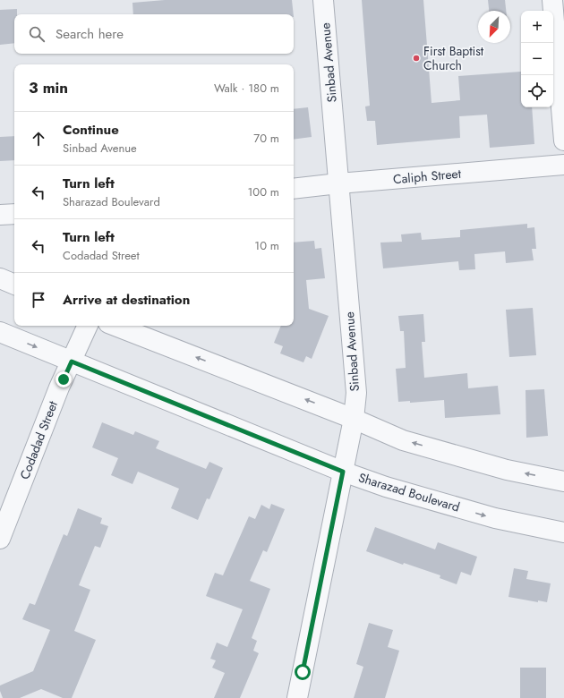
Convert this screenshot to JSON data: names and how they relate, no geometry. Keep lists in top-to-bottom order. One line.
{"streets":{"street":["Sinbad Avenue","Caliph Street","Codadad Street","Sharazad Boulevard"]},"crossings":[["Sinbad Avenue","Caliph Street"],["Sinbad Avenue","Sharazad Boulevard"],["Codadad Street","Sharazad Boulevard"]],"places":["First Baptist Church"],"north":"bottom left","page":{"map_buttons":["+","−"],"search":"Search here","heading":["3 min","Walk · 180 m"],"list":[["Continue","Sinbad Avenue","70 m"],["Turn left","Sharazad Boulevard","100 m"],["Turn left","Codadad Street","10 m"],"Arrive at destination"]}}
